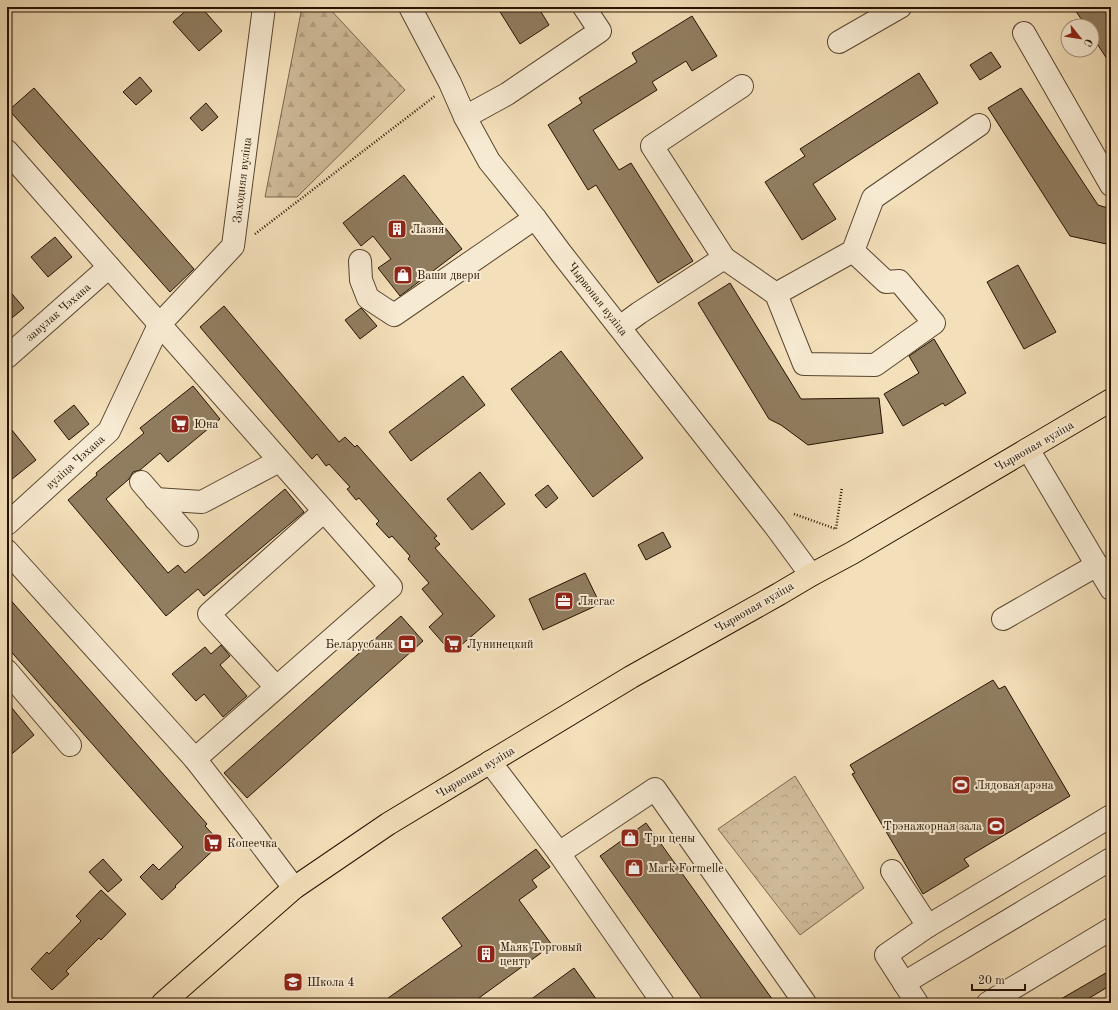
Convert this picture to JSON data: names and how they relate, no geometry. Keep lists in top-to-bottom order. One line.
{"streets":{"main road":["Чырвоная вуліца"],"street":["Заходняя вуліца","завулак Чэхава","вуліца Чэхава"]},"crossings":[["Заходняя вуліца","вуліца Чэхава"]],"places":{"building":["Лазня","Маяк Торговый центр"],"shop":["Ваши двери","Три цены","Mark Formelle"],"supermarket":["Юна","Лунинецкий","Копеечка"],"office":["Лясгас"],"bank":["Беларусбанк"],"sports":["Лядовая арэна","Трэнажорная зала"],"school or university":["Школа 4"]},"scale_bar":"20 m","north":"bottom right"}
